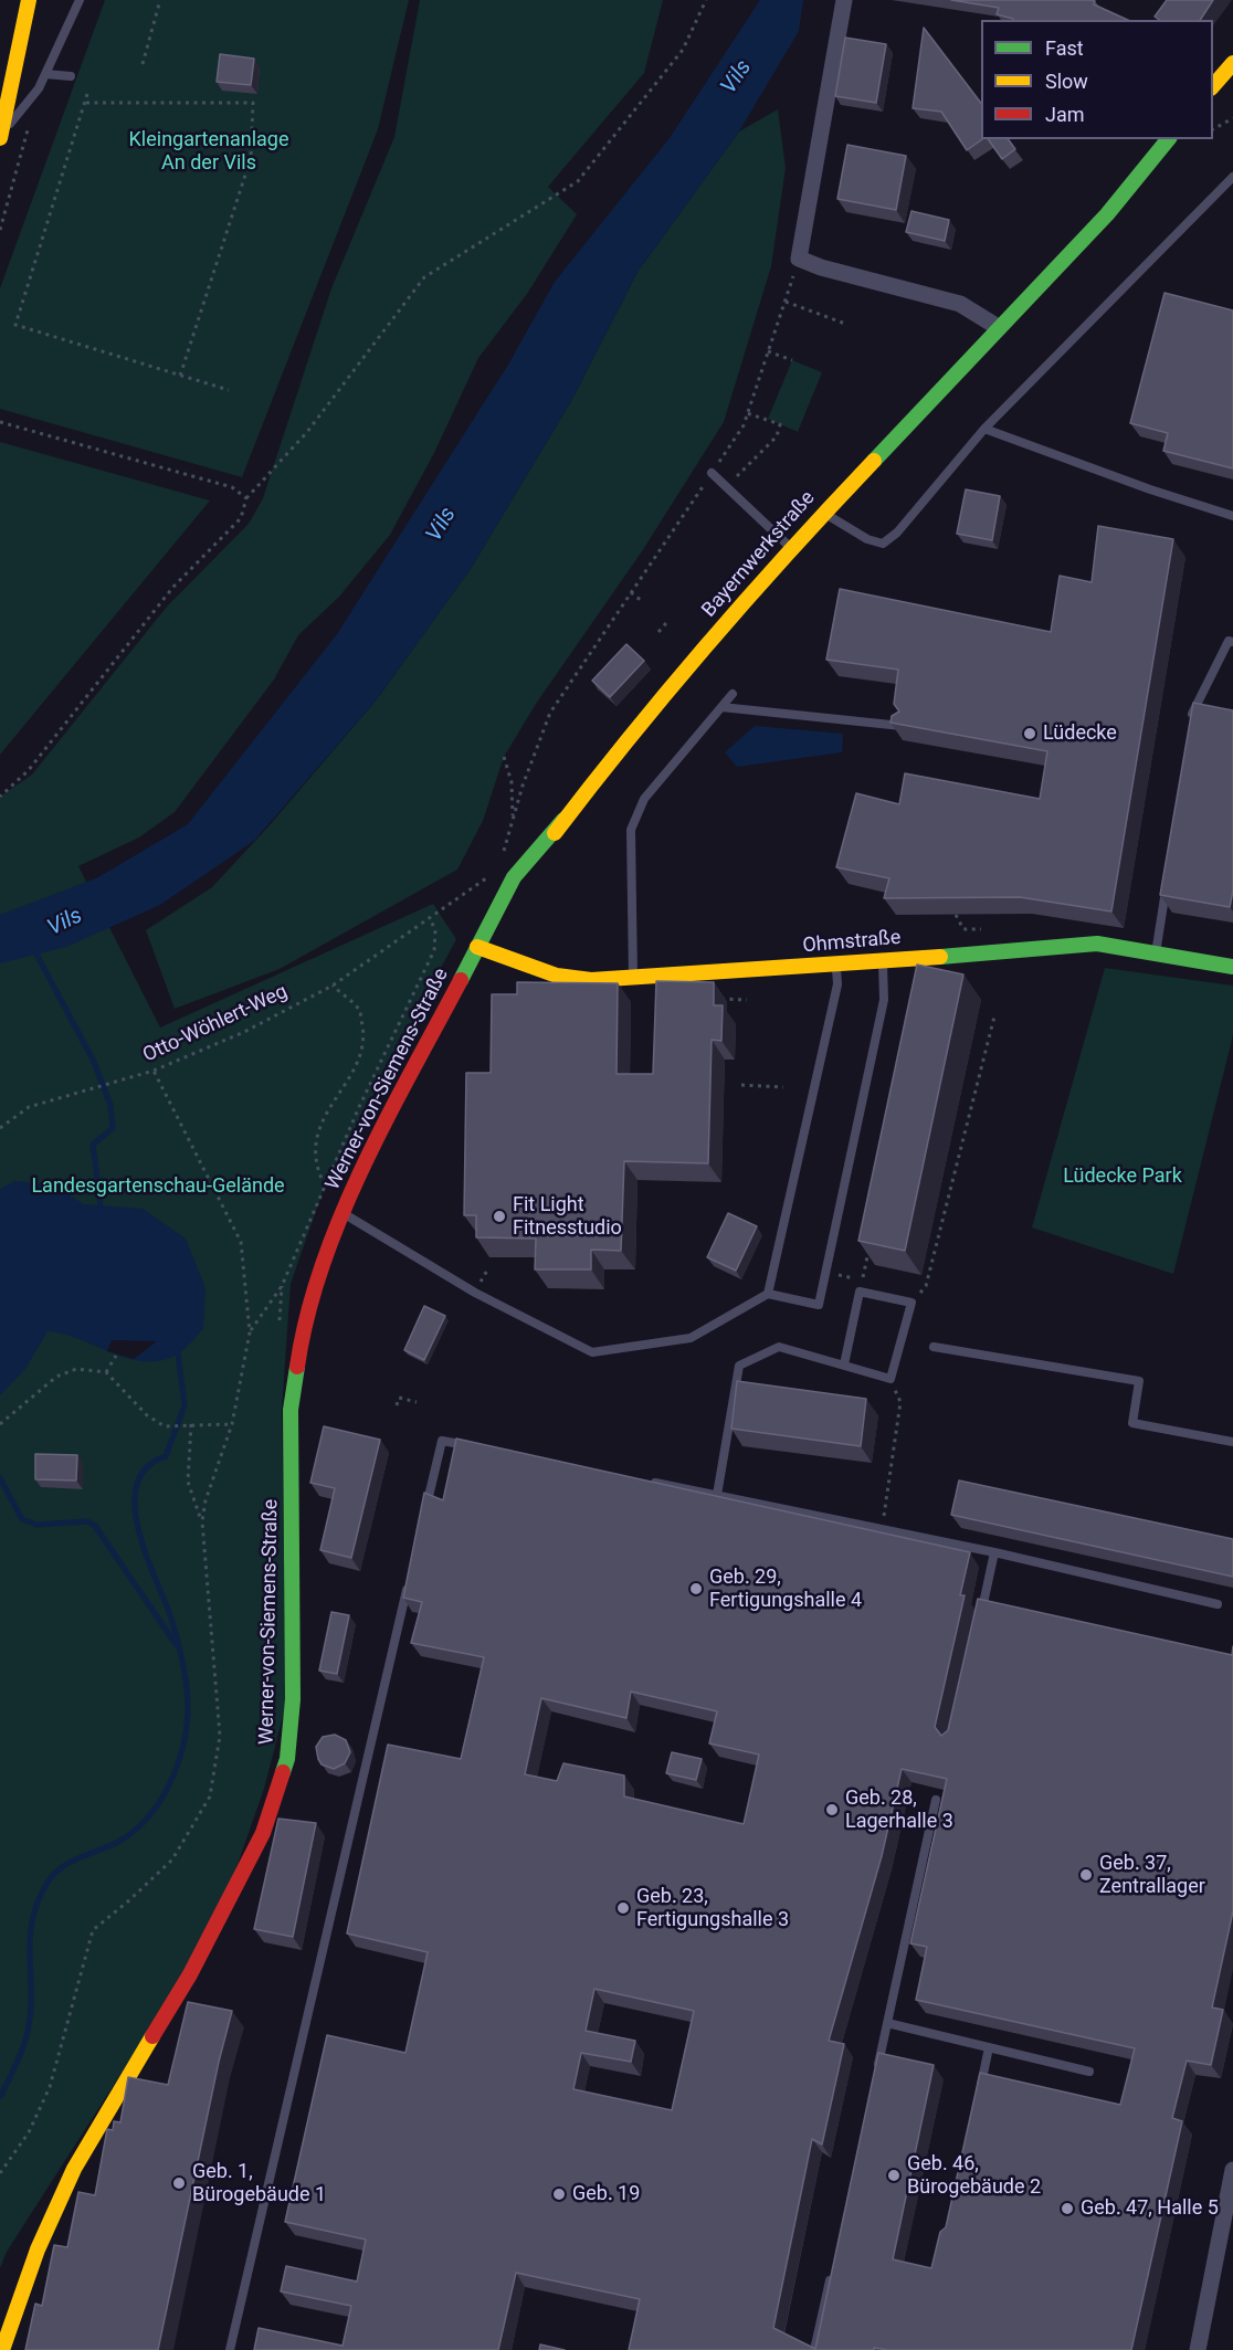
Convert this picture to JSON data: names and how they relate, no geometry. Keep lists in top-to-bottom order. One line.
{"streets":{"street":["Bayernwerkstraße","Ohmstraße","Werner-von-Siemens-Straße"],"path":["Otto-Wöhlert-Weg"]},"crossings":[["Bayernwerkstraße","Ohmstraße"],["Bayernwerkstraße","Werner-von-Siemens-Straße"],["Ohmstraße","Werner-von-Siemens-Straße"]],"water":["Vils"],"parks":["Kleingartenanlage An der Vils","Lüdecke Park","Landesgartenschau-Gelände"],"places":["Lüdecke","Fit Light Fitnesstudio","Geb. 29, Fertigungshalle 4","Geb. 28, Lagerhalle 3","Geb. 37, Zentrallager","Geb. 23, Fertigungshalle 3","Geb. 46, Bürogebäude 2","Geb. 1, Bürogebäude 1","Geb. 19","Geb. 47, Halle 5"],"legend":["Fast","Slow","Jam"]}
